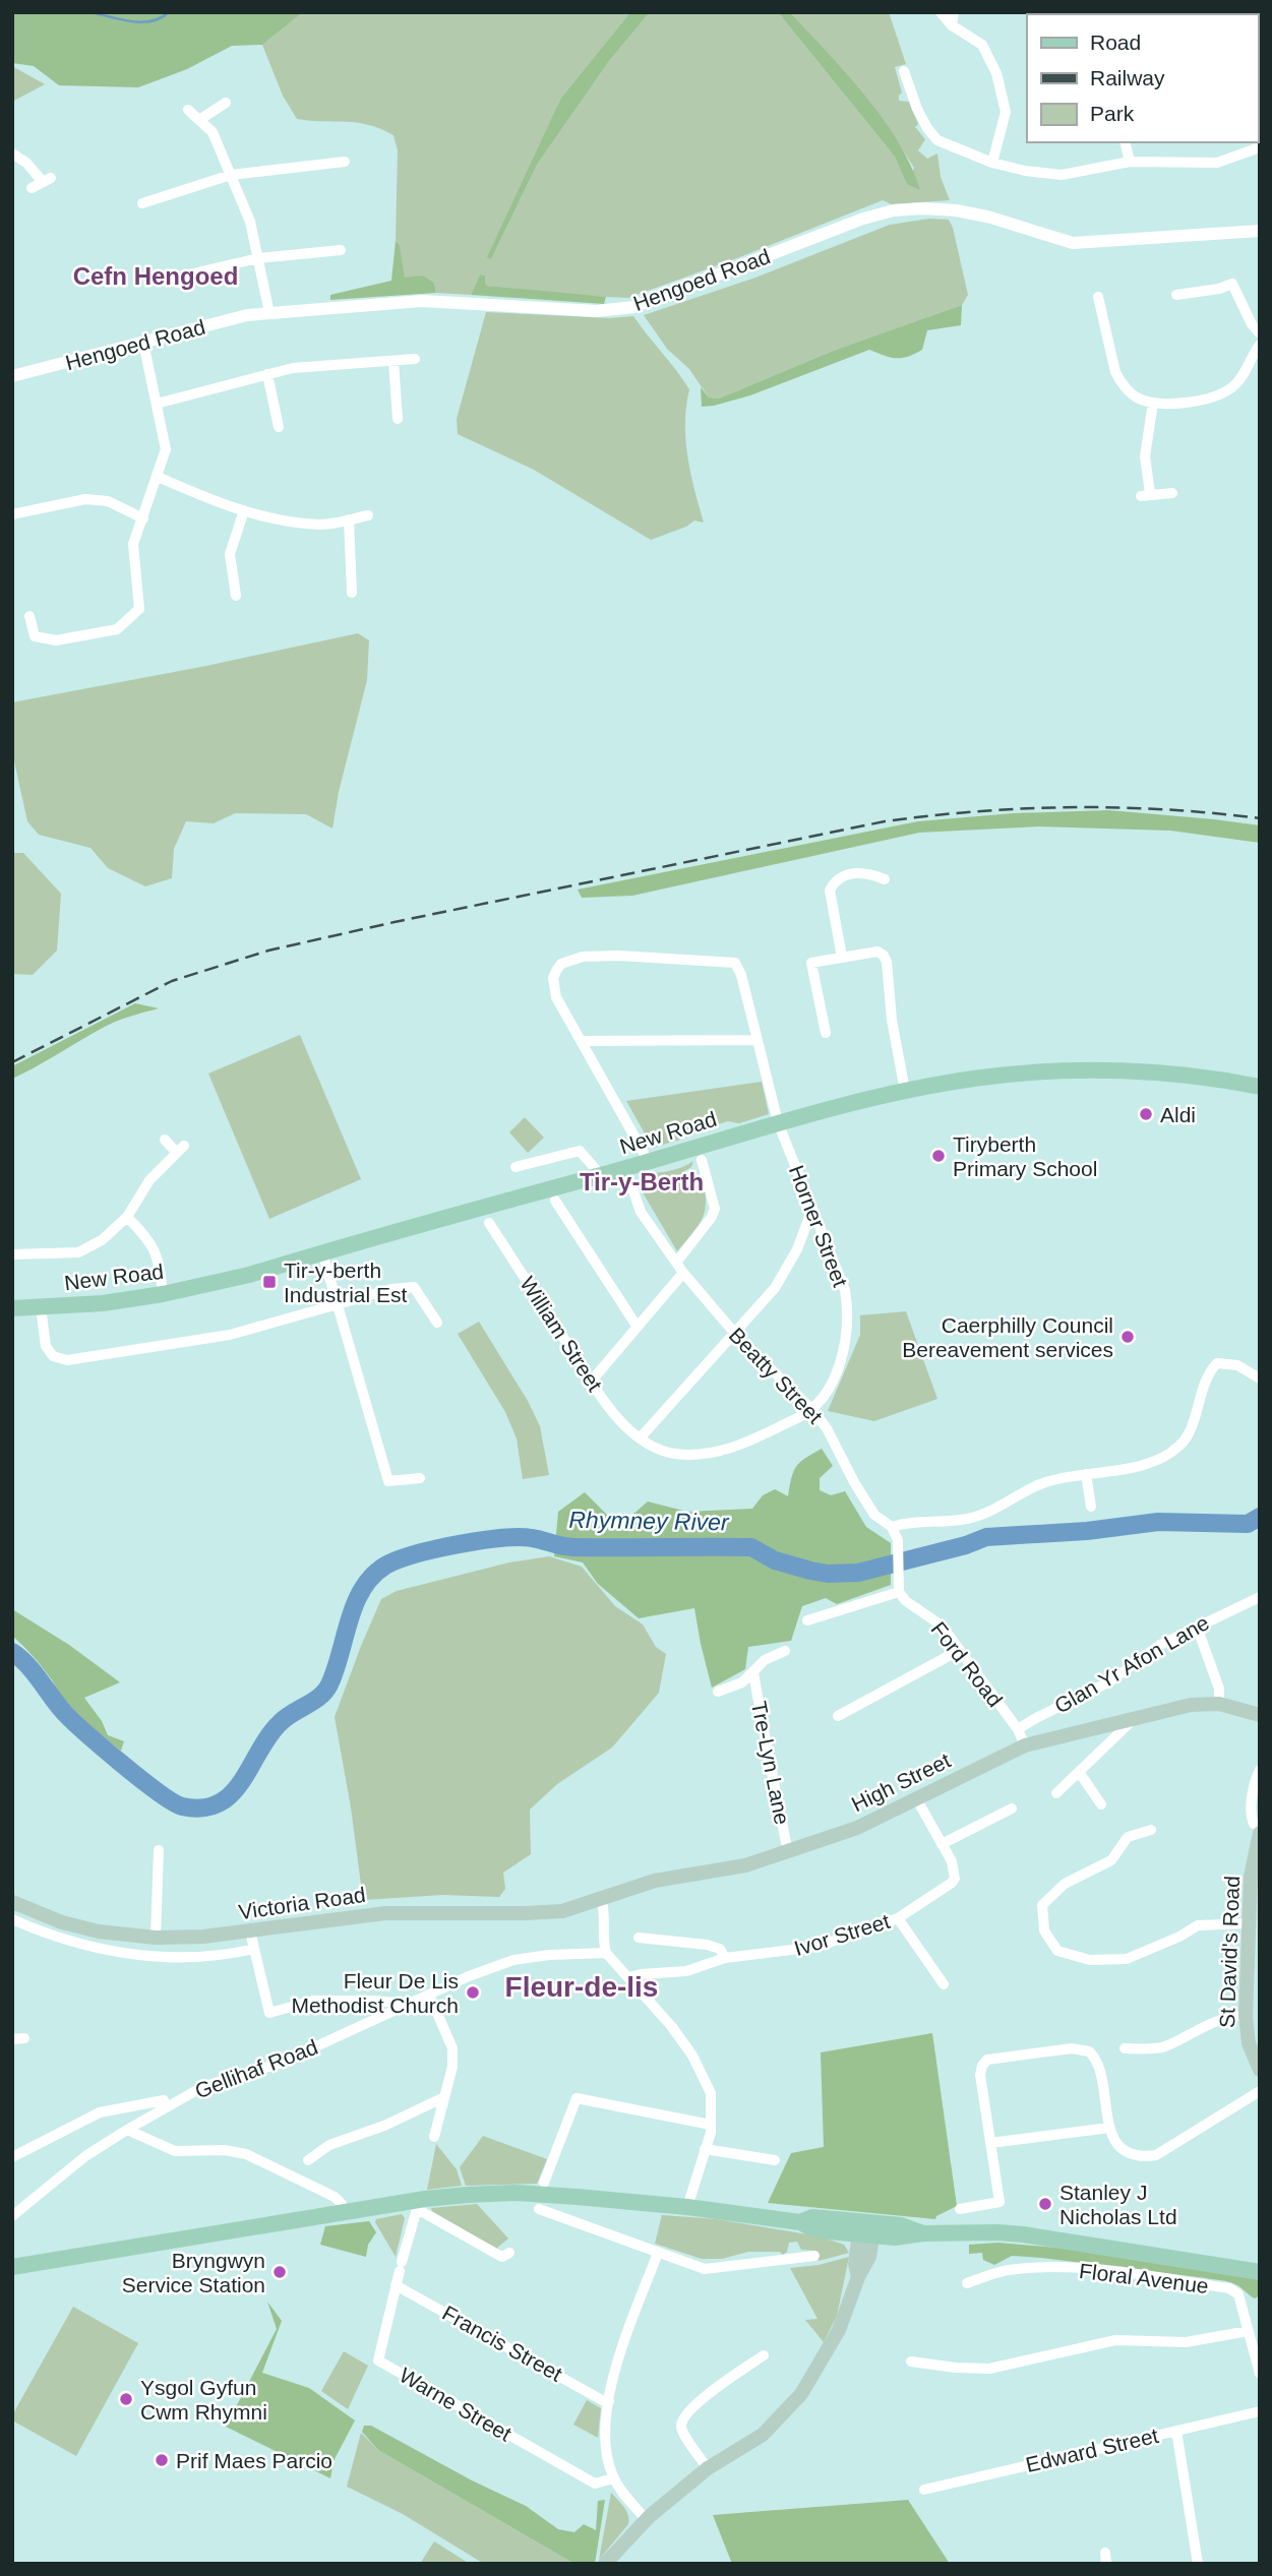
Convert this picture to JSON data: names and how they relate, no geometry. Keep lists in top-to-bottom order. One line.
{"streets":{"main road":["New Road","High Street","Victoria Road","St David's Road"],"street":["Hengoed Road","Horner Street","William Street","Beatty Street","Ford Road","Glan Yr Afon Lane","Tre-Lyn Lane","Ivor Street","Gellihaf Road","Floral Avenue","Francis Street","Warne Street","Edward Street"]},"crossings":[["New Road","Horner Street"],["New Road","Beatty Street"],["Horner Street","William Street"],["Horner Street","Beatty Street"],["William Street","Beatty Street"],["Beatty Street","Ford Road"],["Ford Road","Glan Yr Afon Lane"],["Ford Road","High Street"],["Tre-Lyn Lane","High Street"],["High Street","Victoria Road"],["High Street","Ivor Street"],["Francis Street","Warne Street"]],"districts":["Cefn Hengoed","Tir-y-Berth","Fleur-de-lis"],"water":["Rhymney River"],"places":{"other":["Aldi","Tiryberth Primary School","Caerphilly Council Bereavement services","Fleur De Lis Methodist Church","Stanley J Nicholas Ltd","Bryngwyn Service Station","Ysgol Gyfun Cwm Rhymni","Prif Maes Parcio"],"transit":["Tir-y-berth Industrial Est"]},"legend":["Road","Railway","Park"]}
